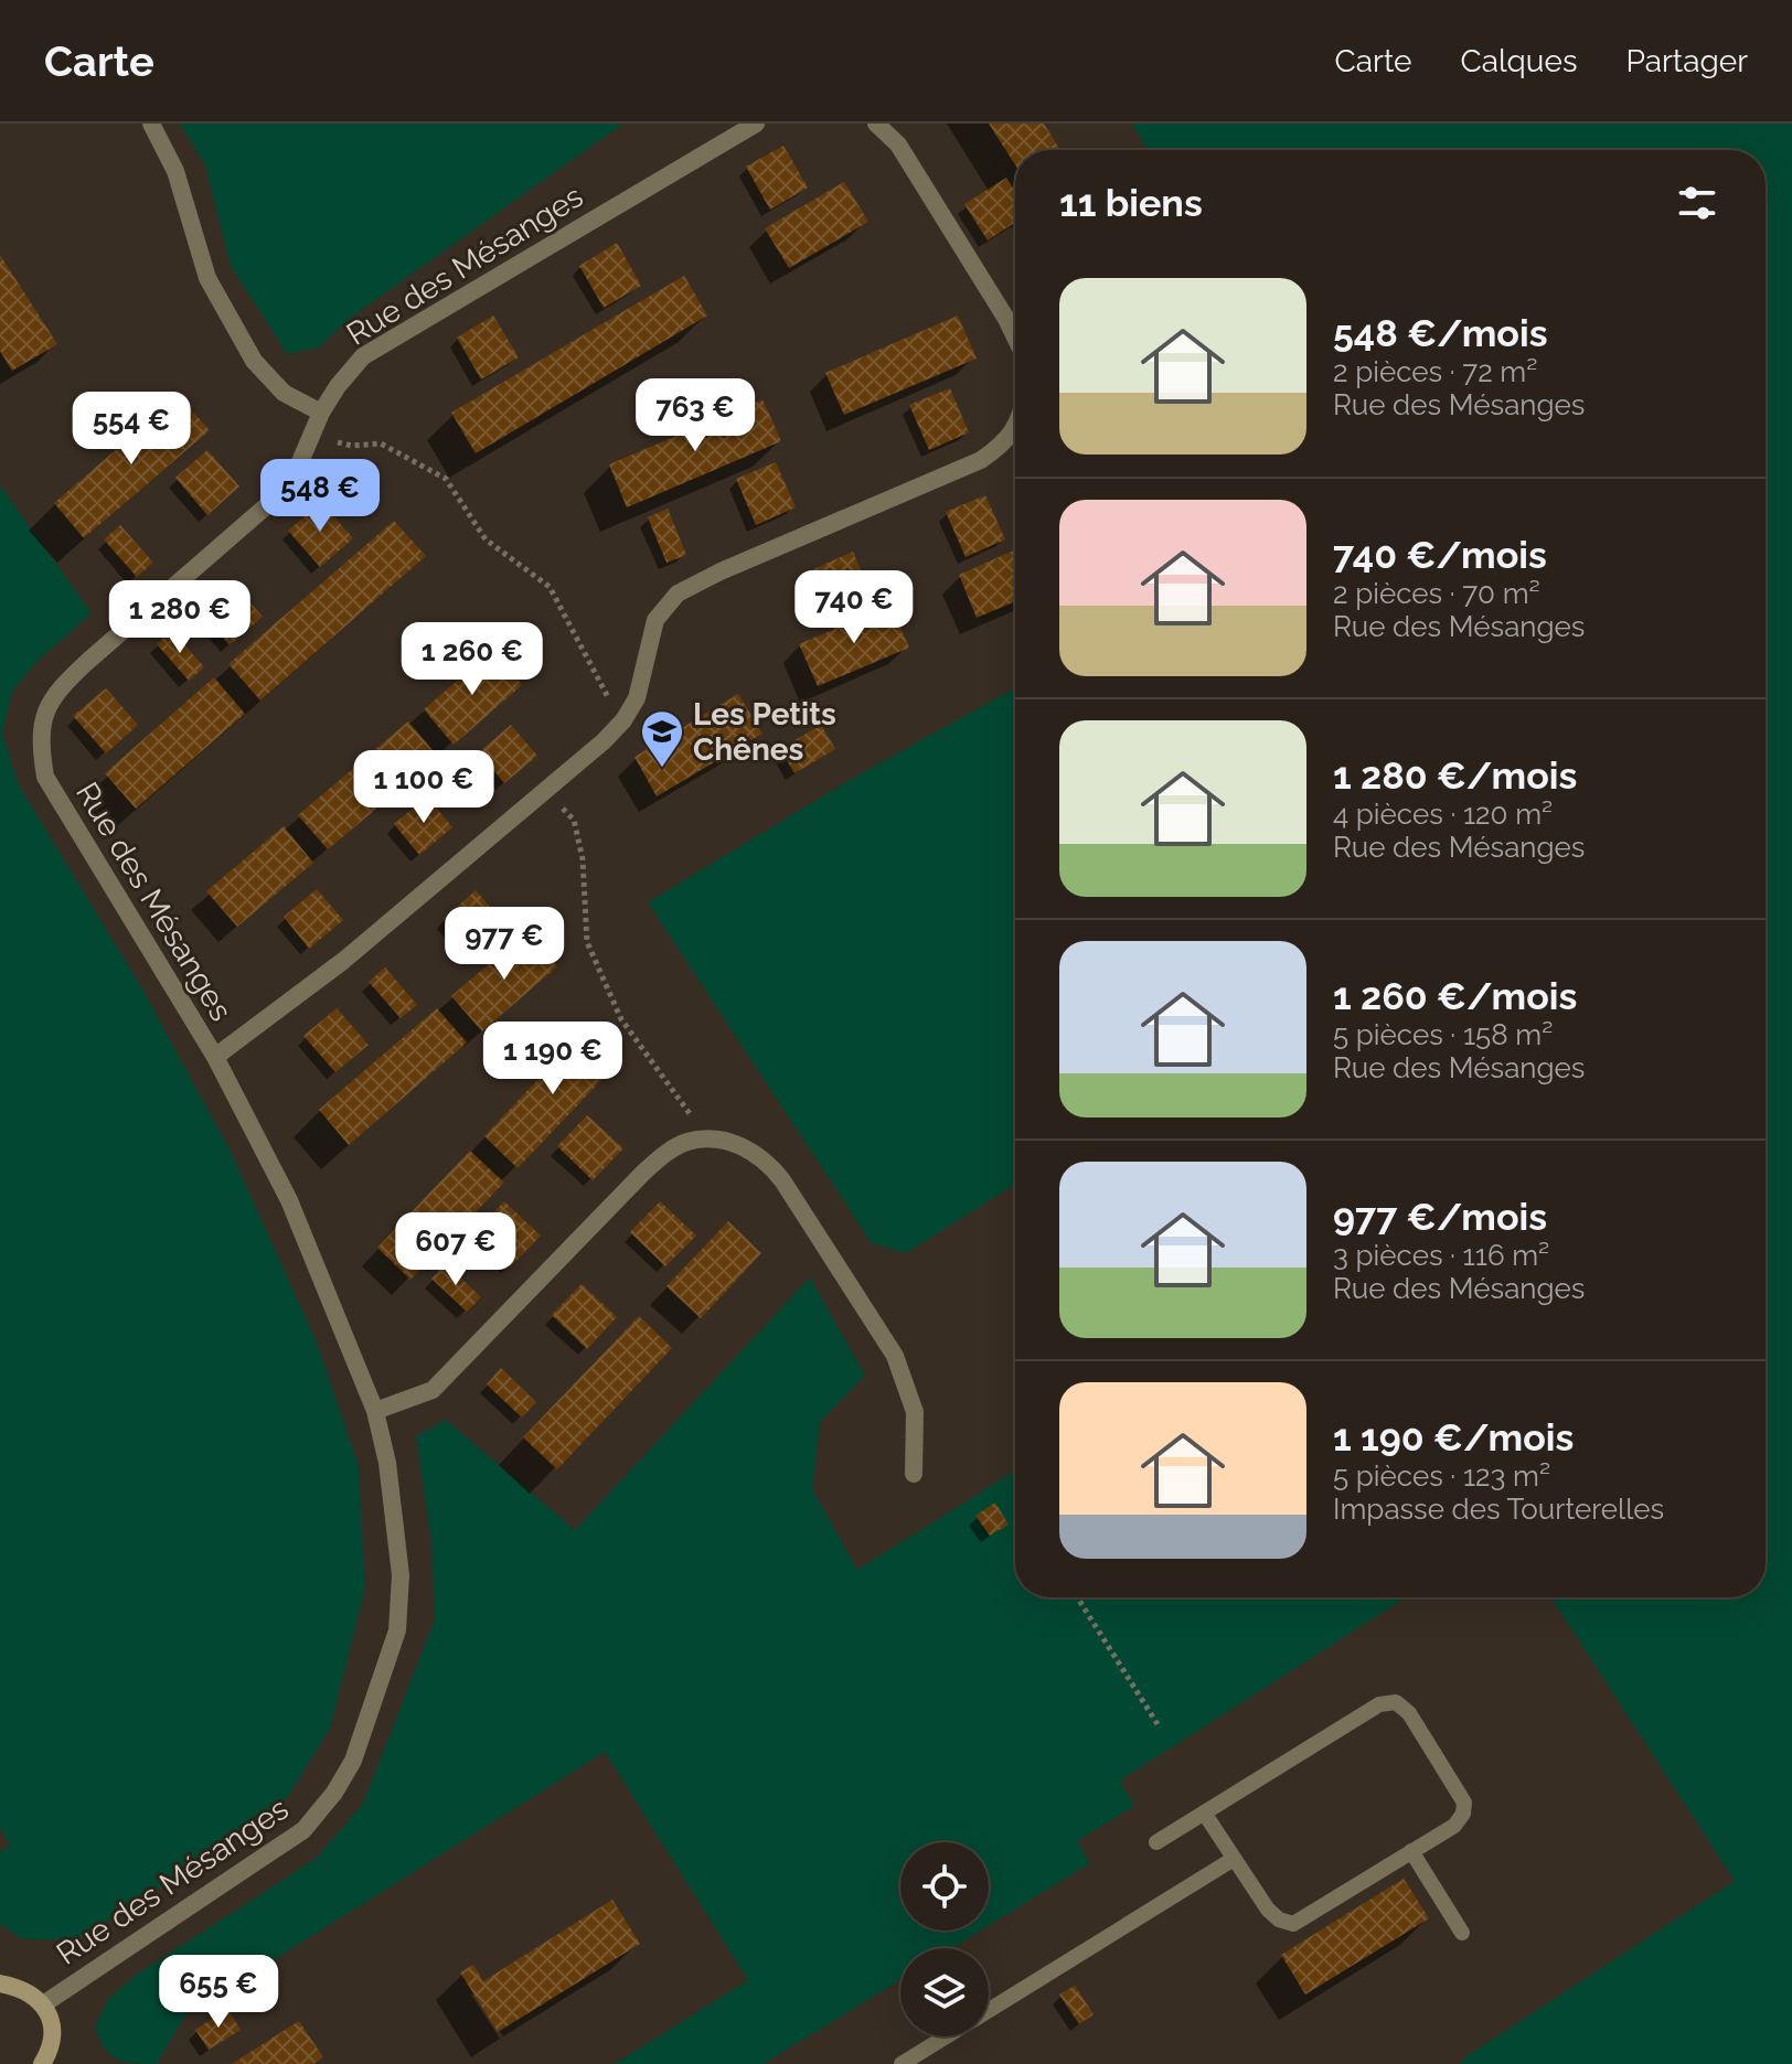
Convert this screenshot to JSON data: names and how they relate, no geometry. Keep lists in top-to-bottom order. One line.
{"streets":{"street":["Rue des Mésanges"]},"places":{"school or university":["Les Petits Chênes"]},"page":{"header":"Carte","nav":["Carte","Calques","Partager"],"heading":"11 biens","list":[{"name":"548 €/mois","note":"2 pièces · 72 m² · Rue des Mésanges"},{"name":"740 €/mois","note":"2 pièces · 70 m² · Rue des Mésanges"},{"name":"1 280 €/mois","note":"4 pièces · 120 m² · Rue des Mésanges"},{"name":"1 260 €/mois","note":"5 pièces · 158 m² · Rue des Mésanges"},{"name":"977 €/mois","note":"3 pièces · 116 m² · Rue des Mésanges"},{"name":"1 190 €/mois","note":"5 pièces · 123 m² · Impasse des Tourterelles"}],"price":["763 €","554 €","548 €","740 €","1 280 €","1 260 €","1 100 €","977 €","1 190 €","607 €","655 €"]}}
